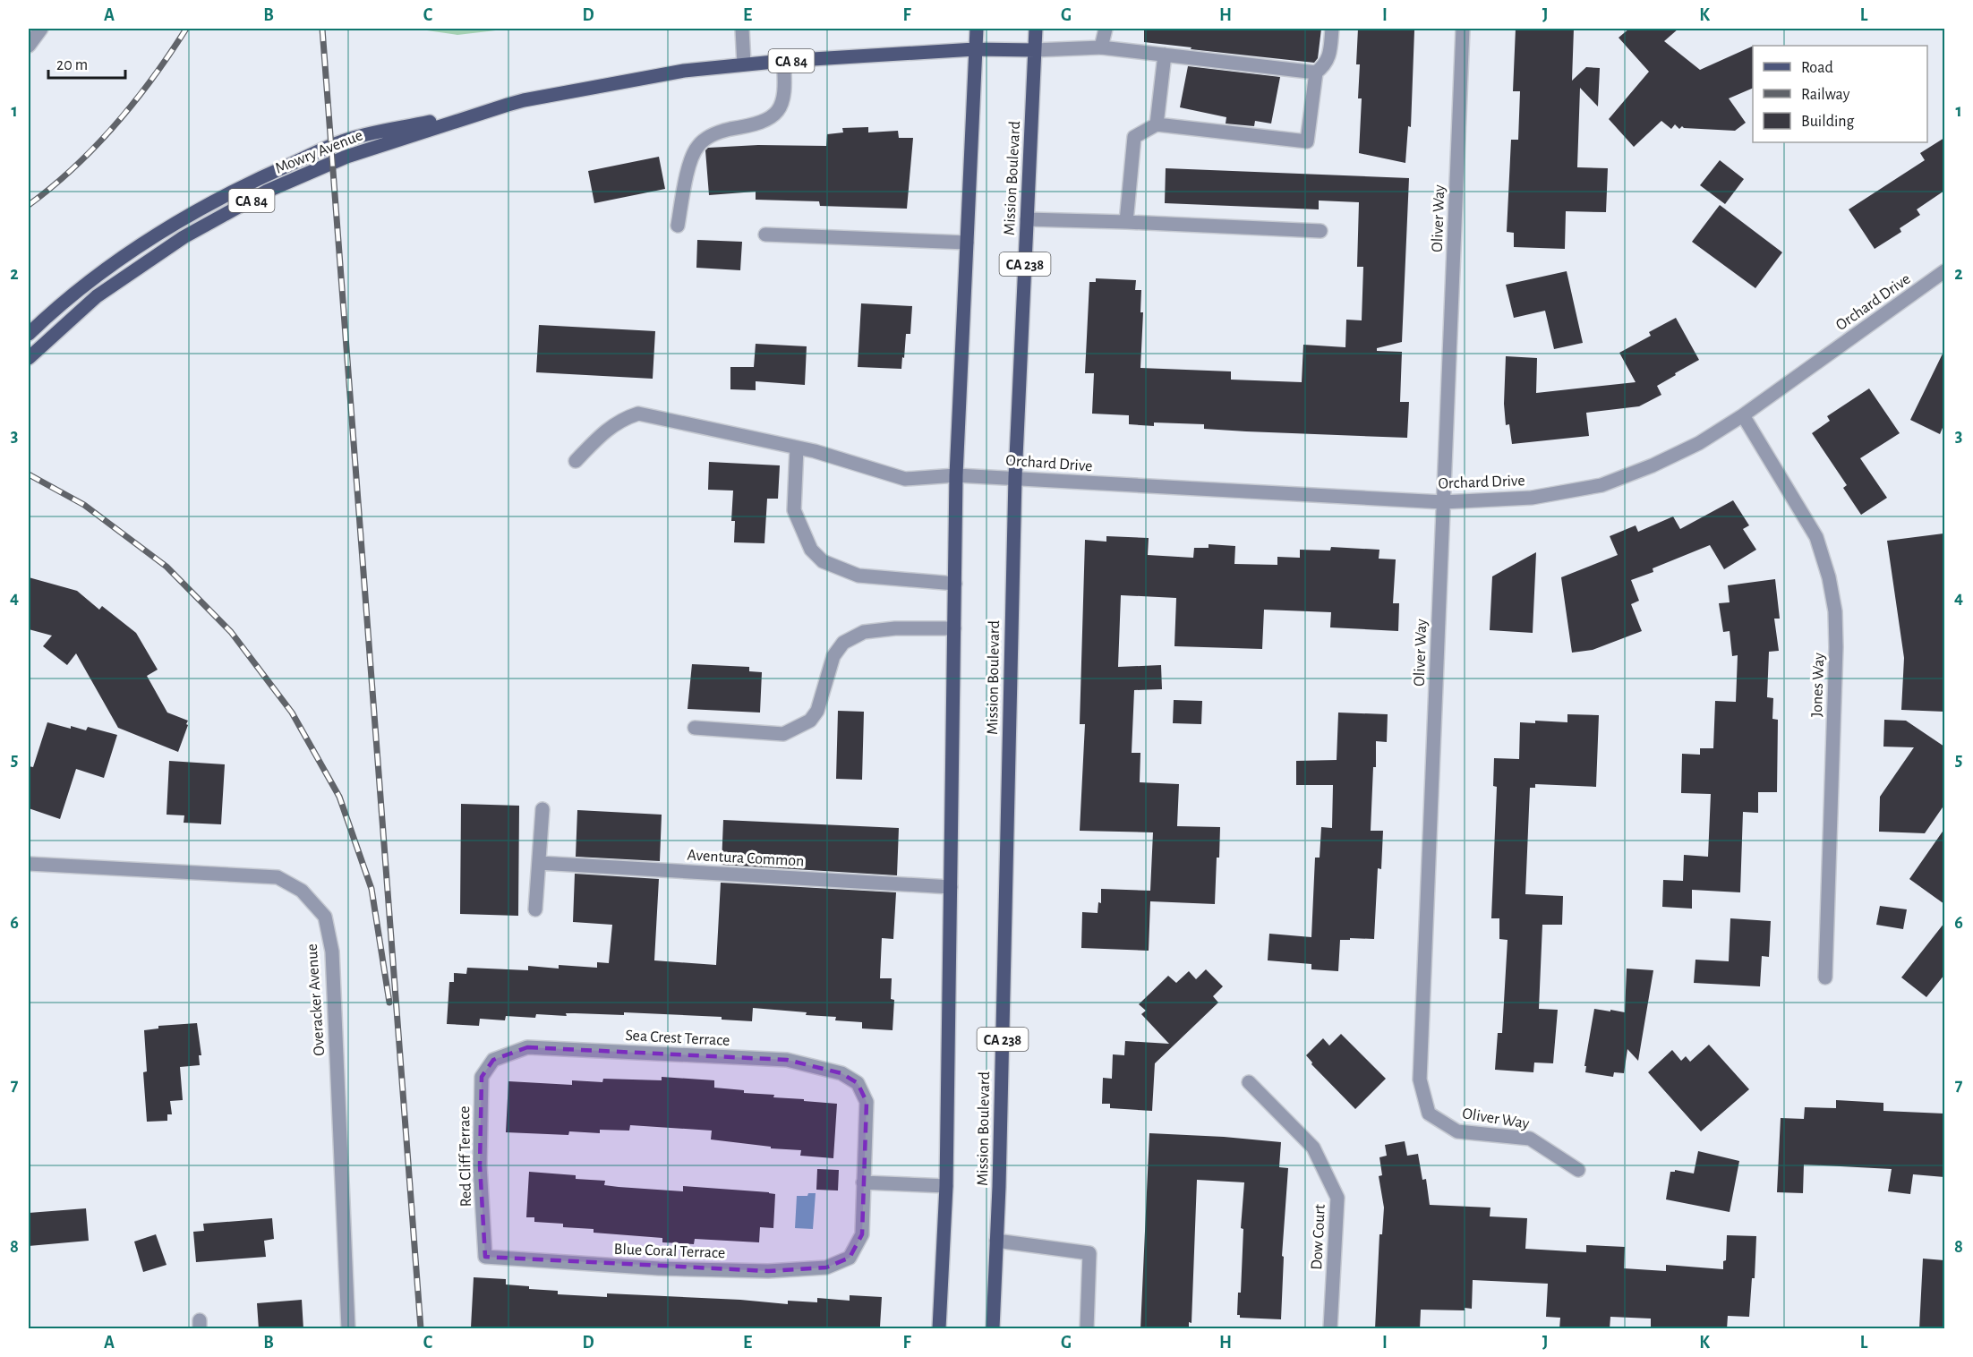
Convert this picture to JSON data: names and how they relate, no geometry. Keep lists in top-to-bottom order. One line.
{"streets":{"main road":["CA 84","Mowry Avenue","Mission Boulevard","CA 238"],"street":["Oliver Way","Orchard Drive","Jones Way","Aventura Common","Overacker Avenue","Sea Crest Terrace","Red Cliff Terrace","Dow Court","Blue Coral Terrace"]},"crossings":[["Mowry Avenue","Mission Boulevard"],["Mission Boulevard","Orchard Drive"],["Oliver Way","Orchard Drive"],["Orchard Drive","Jones Way"],["Sea Crest Terrace","Red Cliff Terrace"],["Sea Crest Terrace","Blue Coral Terrace"],["Red Cliff Terrace","Blue Coral Terrace"]],"legend":["Road","Railway","Building"],"scale_bar":"20 m","grid":{"columns":["A","B","C","D","E","F","G","H","I","J","K","L"],"rows":["1","2","3","4","5","6","7","8"]}}
